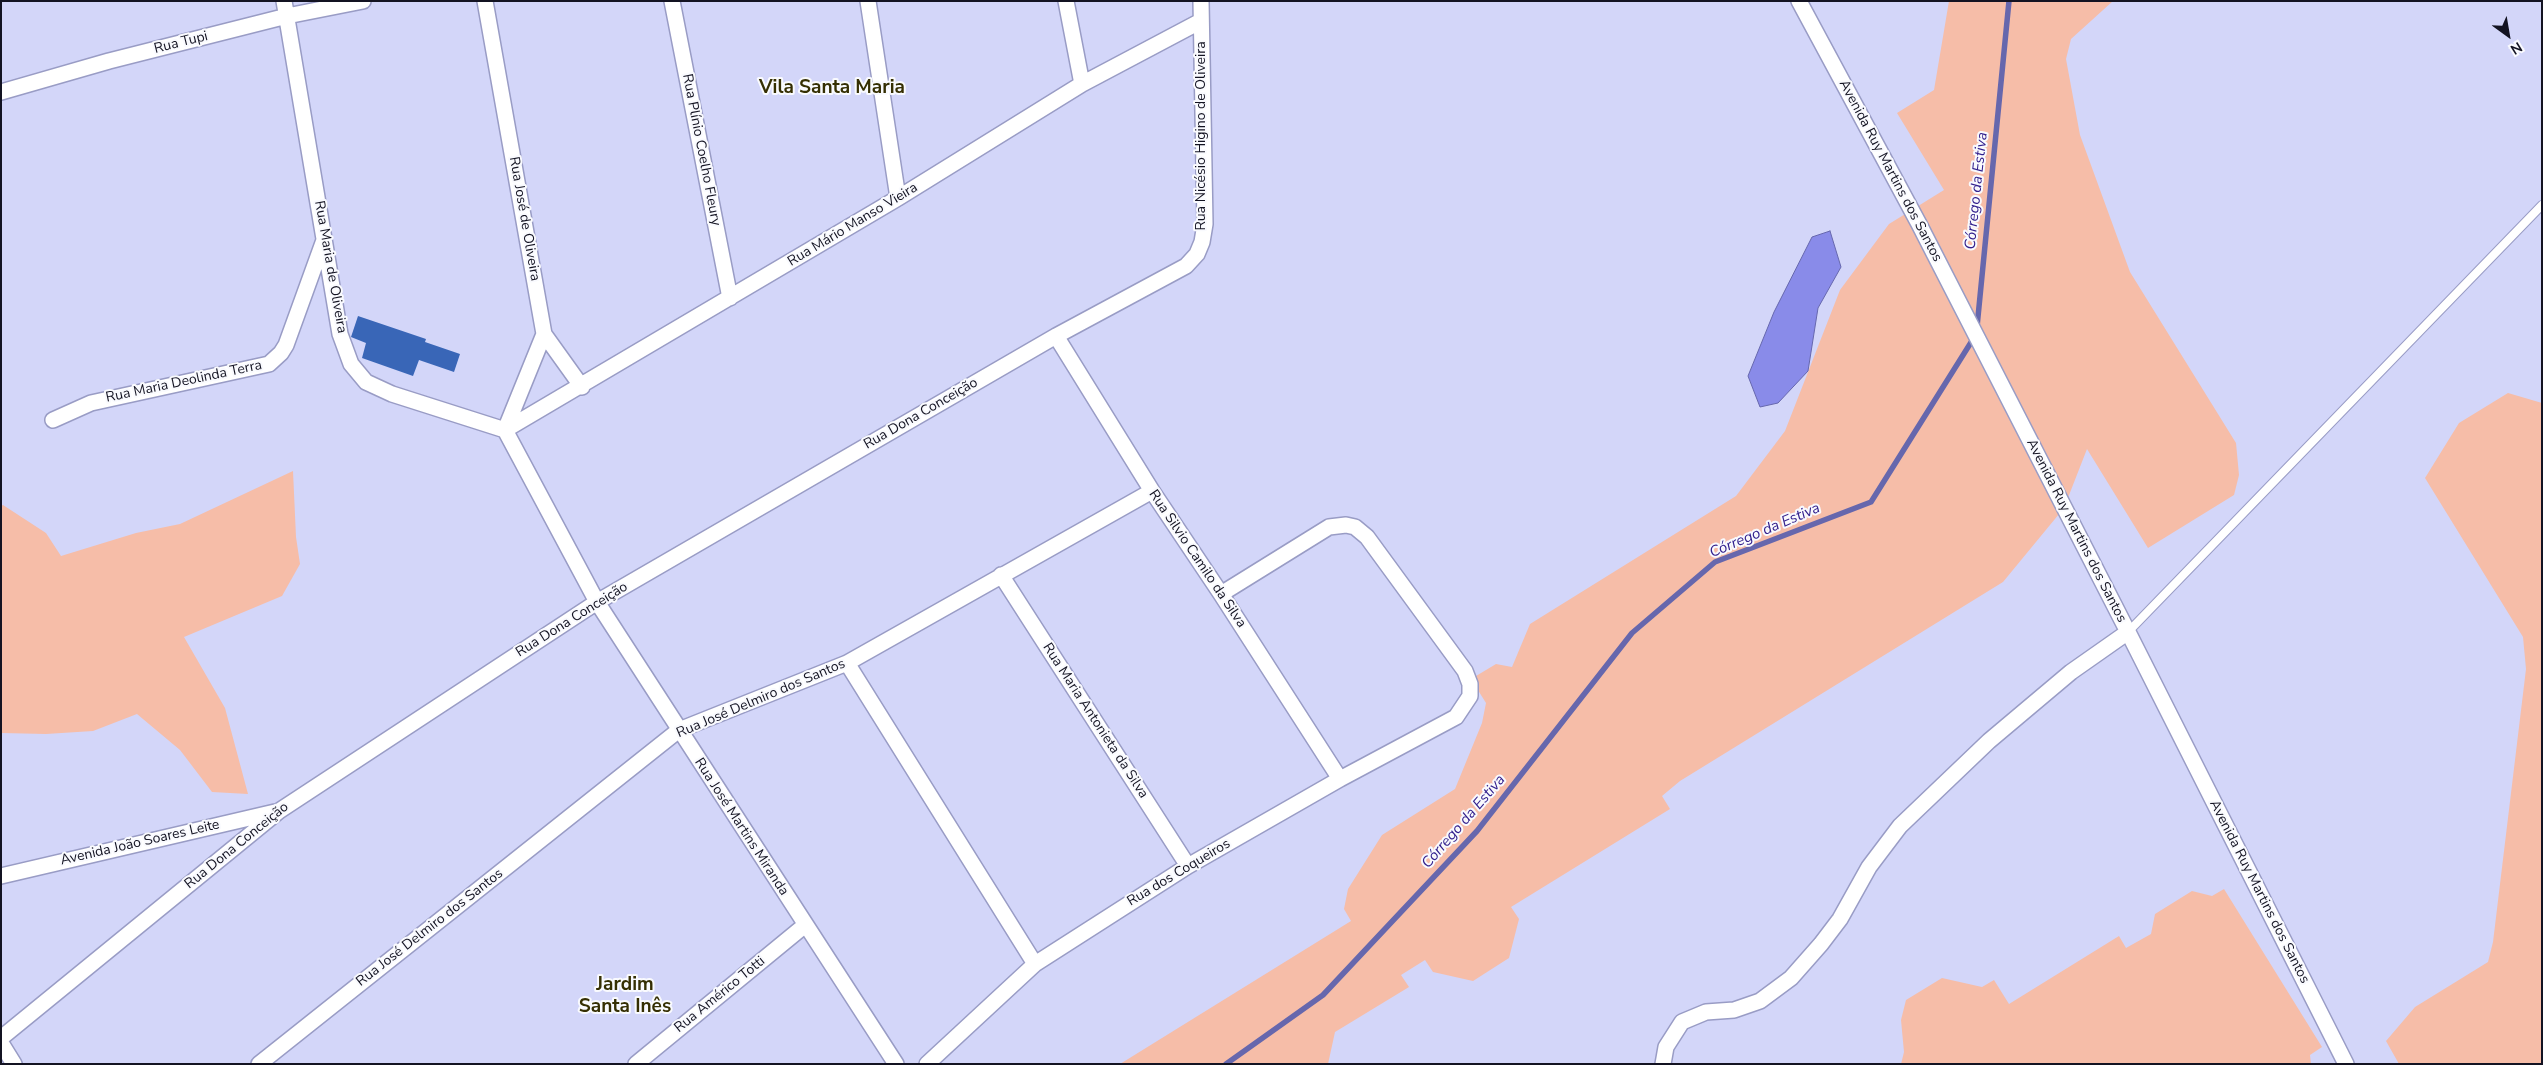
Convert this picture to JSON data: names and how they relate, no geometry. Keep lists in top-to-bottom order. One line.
{"streets":{"street":["Rua Tupi","Rua Nicésio Higino de Oliveira","Rua Plínio Coelho Fleury","Avenida Ruy Martins dos Santos","Rua José de Oliveira","Rua Mário Manso Vieira","Rua Maria de Oliveira","Rua Maria Deolinda Terra","Rua Dona Conceição","Rua Silvio Camilo da Silva","Rua José Delmiro dos Santos","Rua Maria Antonieta da Silva","Rua José Martins Miranda","Avenida João Soares Leite","Rua dos Coqueiros","Rua Américo Totti"]},"crossings":[["Rua Tupi","Rua Maria de Oliveira"],["Rua Nicésio Higino de Oliveira","Rua Mário Manso Vieira"],["Rua Nicésio Higino de Oliveira","Rua Dona Conceição"],["Rua Plínio Coelho Fleury","Rua Mário Manso Vieira"],["Rua Mário Manso Vieira","Rua Maria de Oliveira"],["Rua Mário Manso Vieira","Rua José Martins Miranda"],["Rua Maria de Oliveira","Rua Maria Deolinda Terra"],["Rua Maria de Oliveira","Rua José Martins Miranda"],["Rua Dona Conceição","Rua Silvio Camilo da Silva"],["Rua Dona Conceição","Rua José Martins Miranda"],["Rua Dona Conceição","Avenida João Soares Leite"],["Rua Silvio Camilo da Silva","Rua José Delmiro dos Santos"],["Rua Silvio Camilo da Silva","Rua dos Coqueiros"],["Rua José Delmiro dos Santos","Rua Maria Antonieta da Silva"],["Rua José Delmiro dos Santos","Rua José Martins Miranda"],["Rua Maria Antonieta da Silva","Rua dos Coqueiros"],["Rua José Martins Miranda","Rua Américo Totti"]],"districts":["Vila Santa Maria","Jardim Santa Inês"],"water":["Córrego da Estiva"],"north":"bottom right"}
